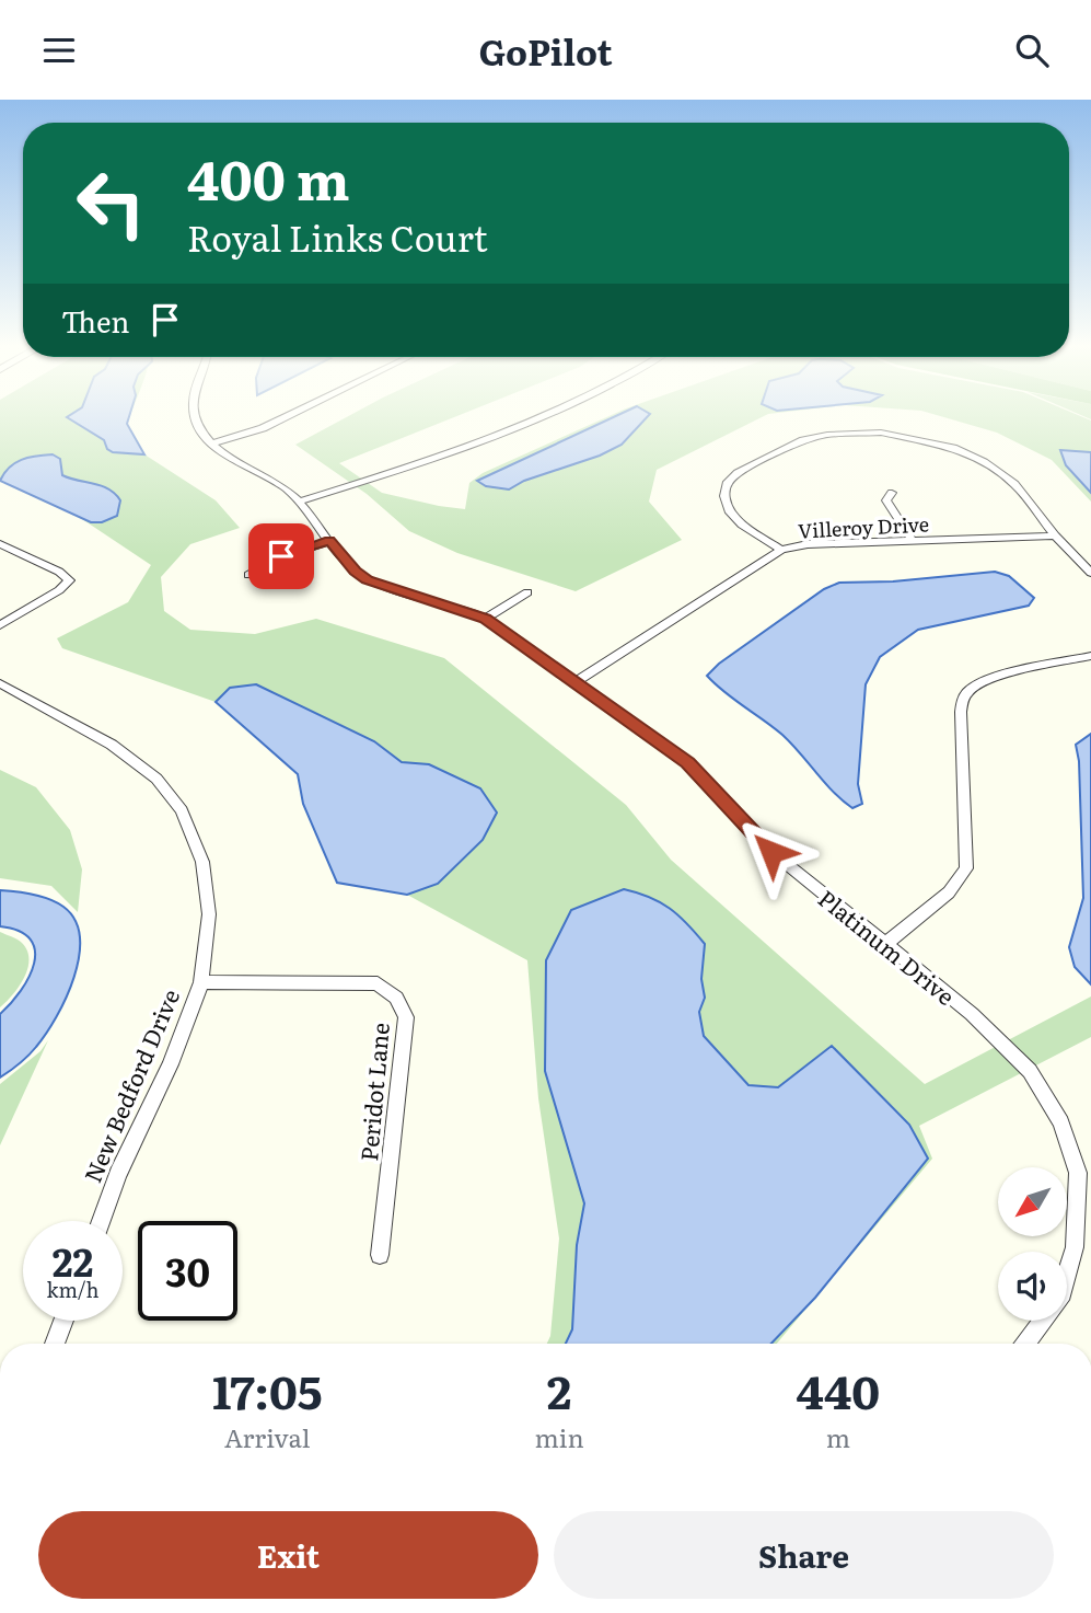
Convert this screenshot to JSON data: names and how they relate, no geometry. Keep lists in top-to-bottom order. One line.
{"streets":{"street":["Villeroy Drive","Platinum Drive","New Bedford Drive","Peridot Lane"]},"crossings":[["Villeroy Drive","Platinum Drive"],["New Bedford Drive","Peridot Lane"]],"north":"bottom left","page":{"header":"GoPilot","turn":["400 m","Royal Links Court"],"then":"Then","speed":"22 km/h","limit":"30","eta":["17:05","Arrival","2","min","440","m"],"buttons":["Exit","Share"]}}
